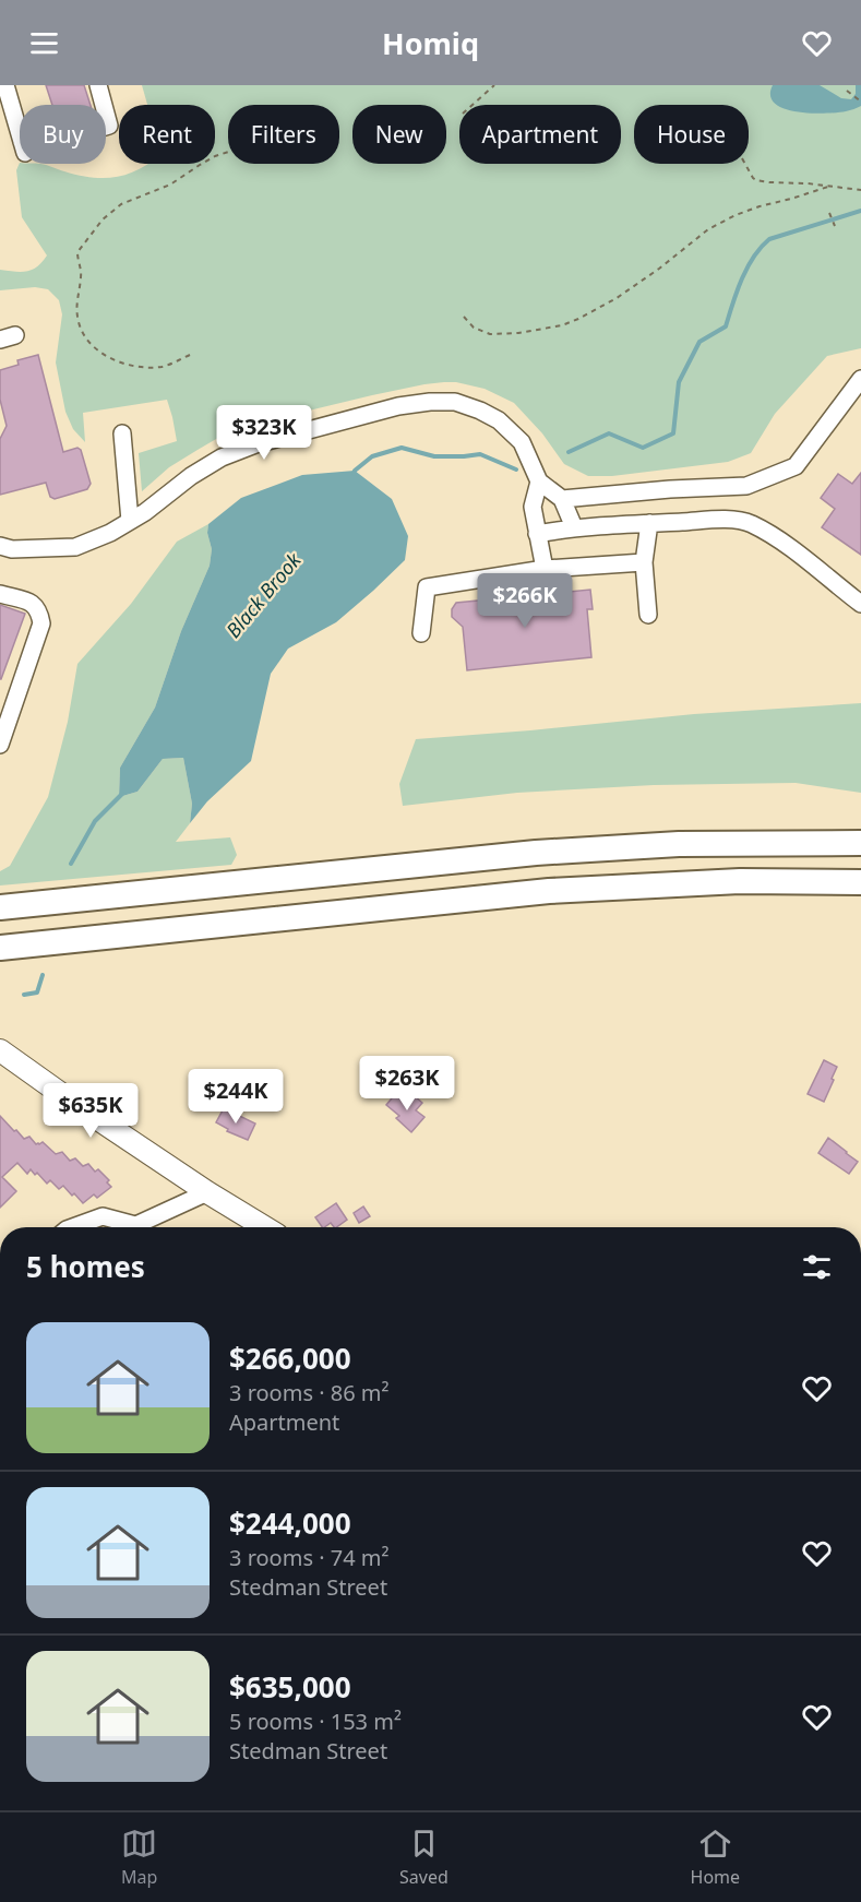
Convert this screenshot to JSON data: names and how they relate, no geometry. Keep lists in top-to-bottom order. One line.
{"water":["Black Brook"],"page":{"header":"Homiq","chip":["Buy","Rent","Filters","New","Apartment","House"],"price":["$323K","$266K","$263K","$244K","$635K"],"heading":"5 homes","list":[{"name":"$266,000","note":"3 rooms · 86 m² · Apartment"},{"name":"$244,000","note":"3 rooms · 74 m² · Stedman Street"},{"name":"$635,000","note":"5 rooms · 153 m² · Stedman Street"}],"tabs":["Map","Saved","Home"]}}
